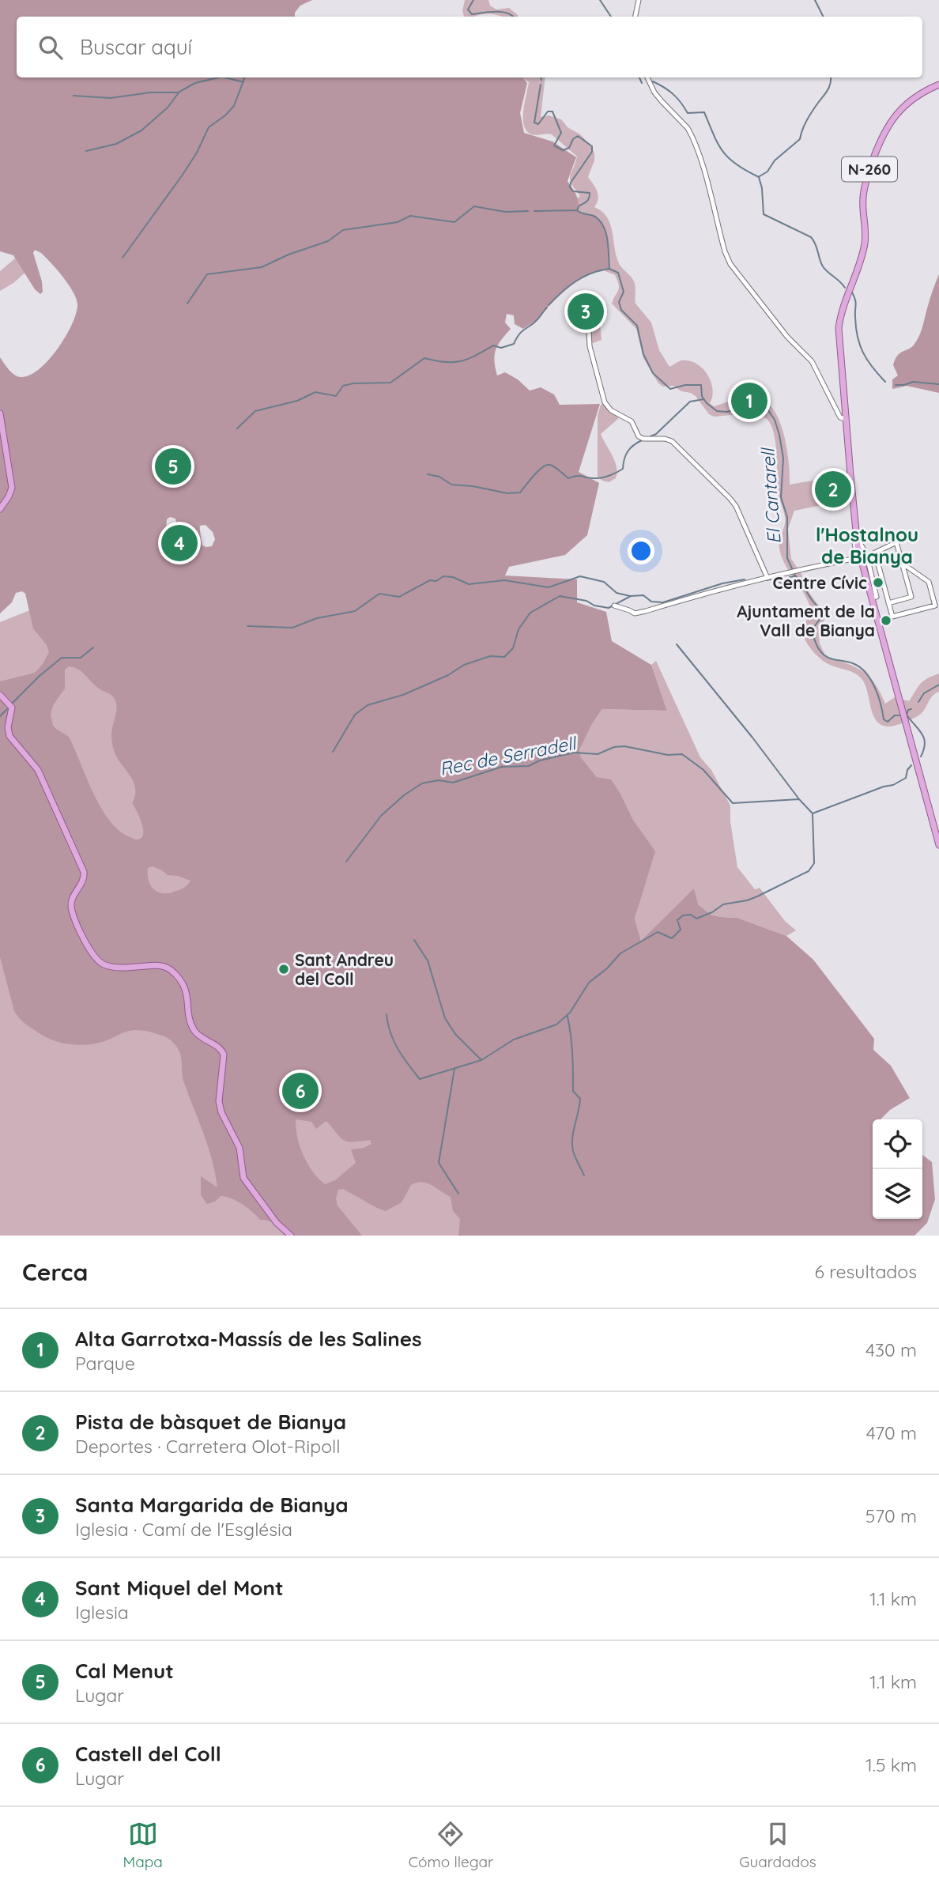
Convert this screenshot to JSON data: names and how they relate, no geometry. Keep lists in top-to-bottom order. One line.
{"streets":{"main road":["N-260"]},"districts":["l'Hostalnou de Bianya"],"water":["El Cantarell","Rec de Serradell"],"places":["Centre Cívic","Ajuntament de la Vall de Bianya","Sant Andreu del Coll"],"page":{"search":"Buscar aquí","pins":["3","1","5","2","4","6"],"heading":["Cerca","6 resultados"],"list":[{"mark":"1","name":"Alta Garrotxa-Massís de les Salines","note":"Parque","value":"430 m"},{"mark":"2","name":"Pista de bàsquet de Bianya","note":"Deportes · Carretera Olot-Ripoll","value":"470 m"},{"mark":"3","name":"Santa Margarida de Bianya","note":"Iglesia · Camí de l'Església","value":"570 m"},{"mark":"4","name":"Sant Miquel del Mont","note":"Iglesia","value":"1.1 km"},{"mark":"5","name":"Cal Menut","note":"Lugar","value":"1.1 km"},{"mark":"6","name":"Castell del Coll","note":"Lugar","value":"1.5 km"}],"nav":["Mapa","Cómo llegar","Guardados"]}}
